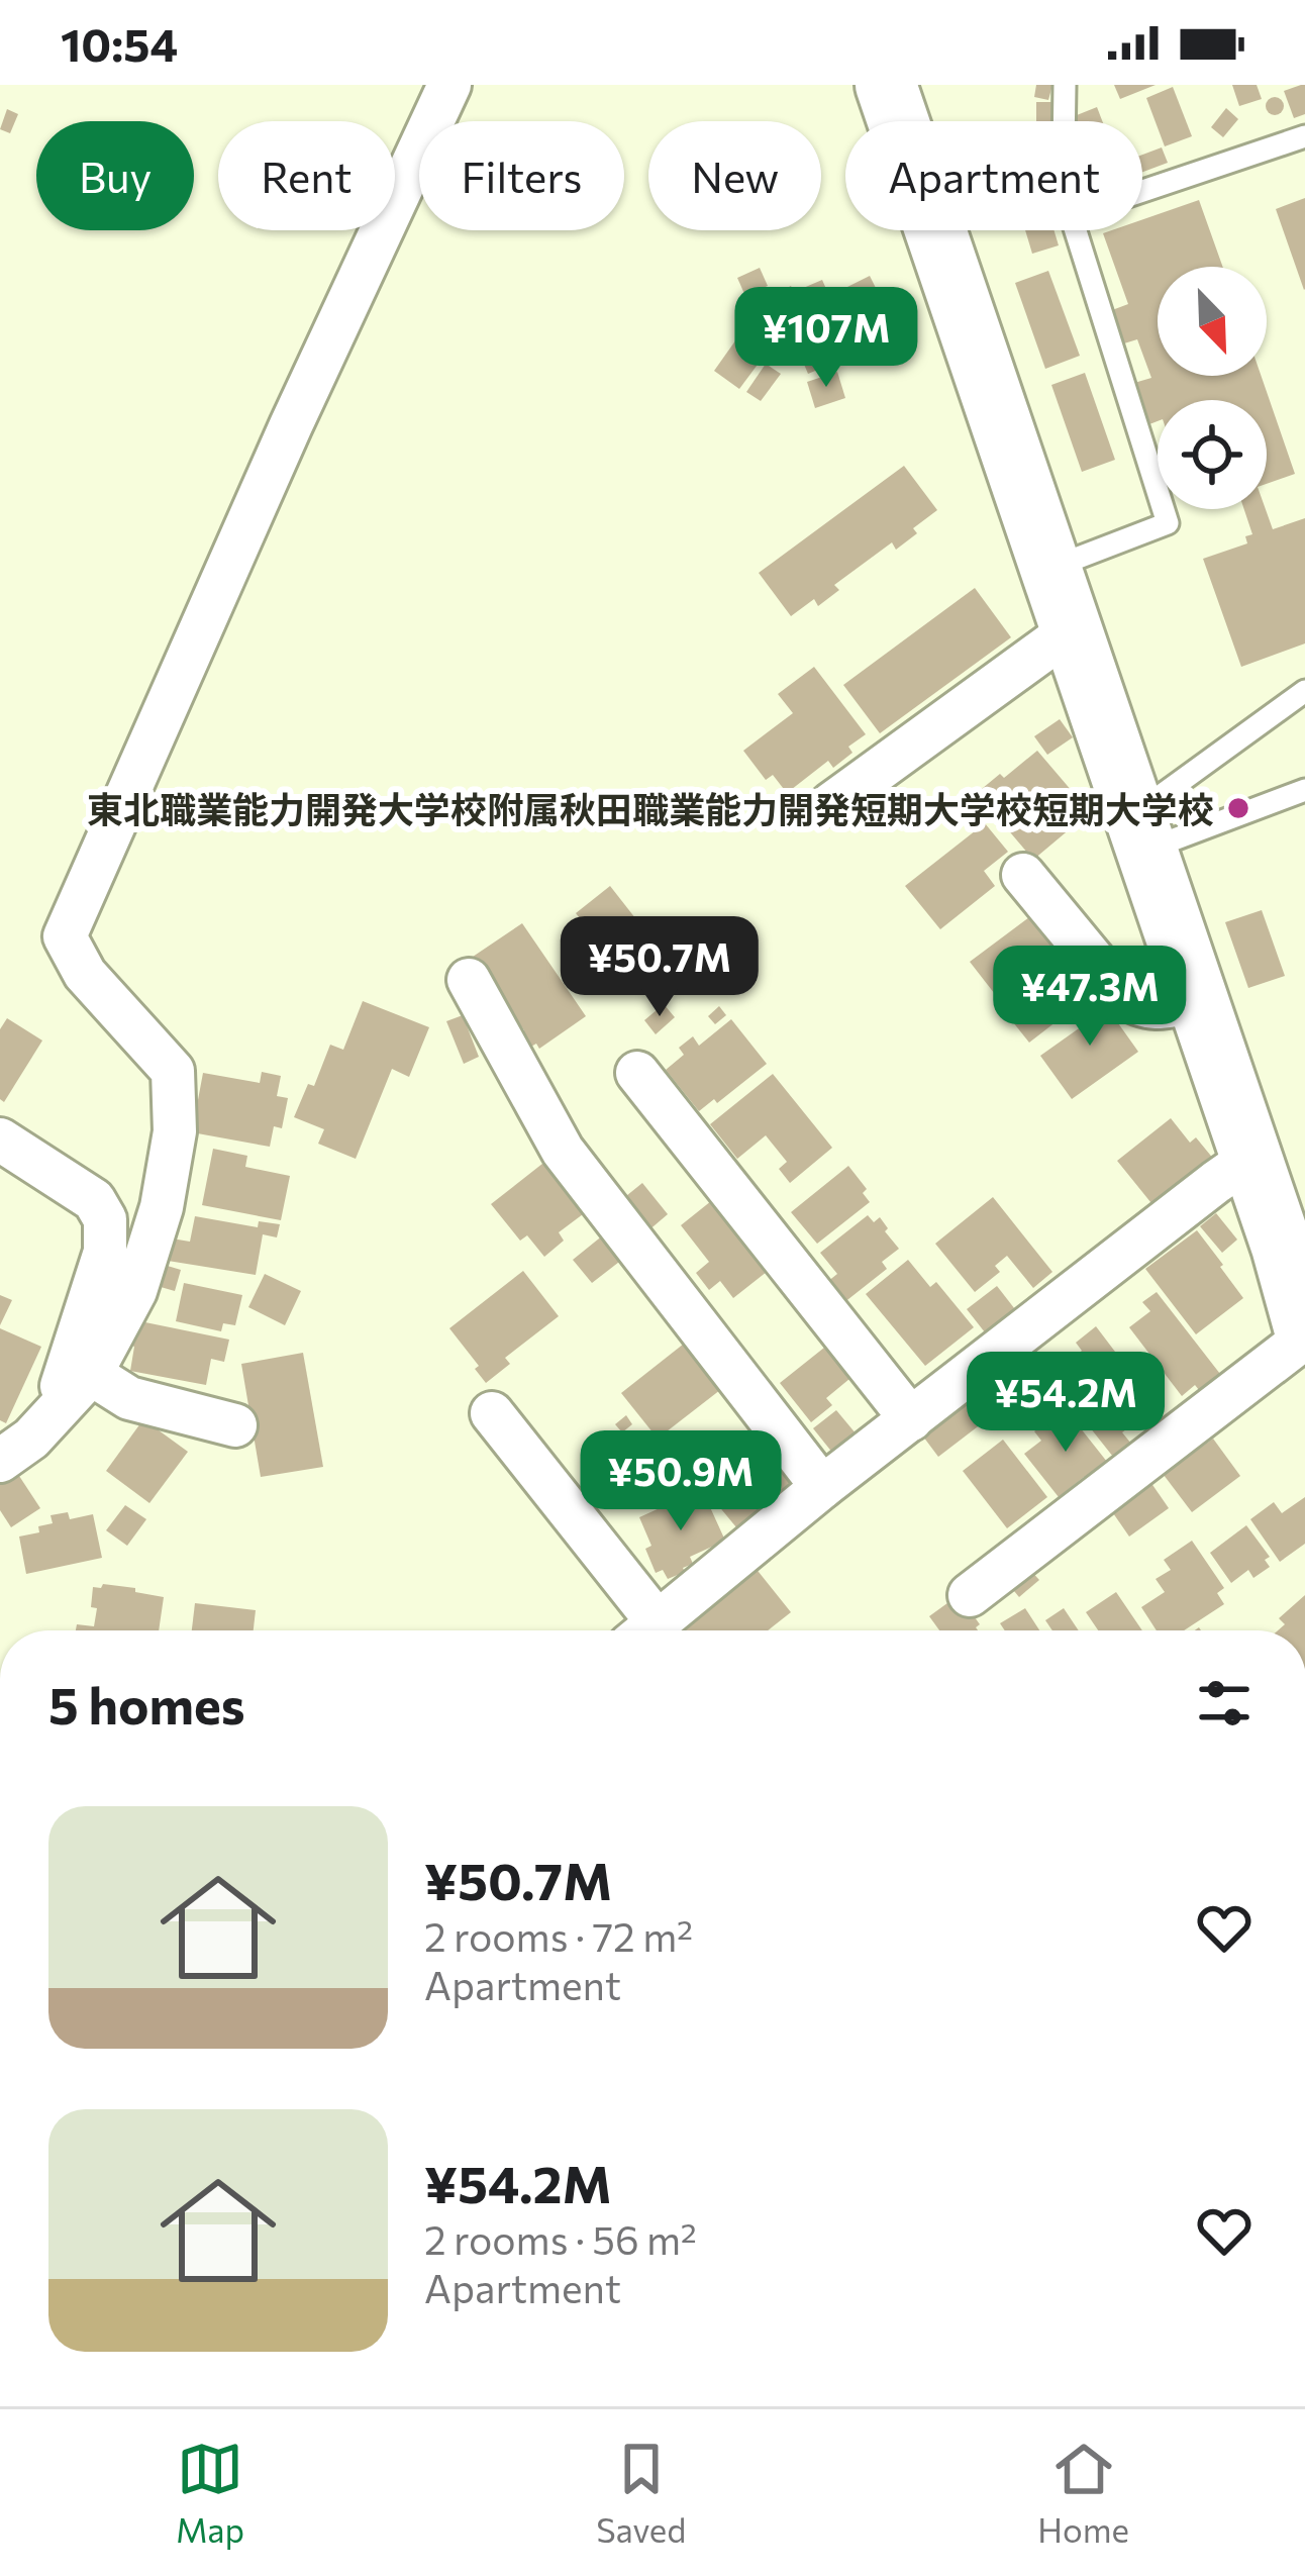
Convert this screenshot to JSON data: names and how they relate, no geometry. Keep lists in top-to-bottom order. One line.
{"places":["東北職業能力開発大学校附属秋田職業能力開発短期大学校短期大学校"],"north":"bottom right","page":{"status":"10:54","chip":["Buy","Rent","Filters","New","Apartment"],"price":["¥107M","¥50.7M","¥47.3M","¥54.2M","¥50.9M"],"heading":"5 homes","list":[{"name":"¥50.7M","note":"2 rooms · 72 m² · Apartment"},{"name":"¥54.2M","note":"2 rooms · 56 m² · Apartment"}],"tabs":["Map","Saved","Home"]}}
